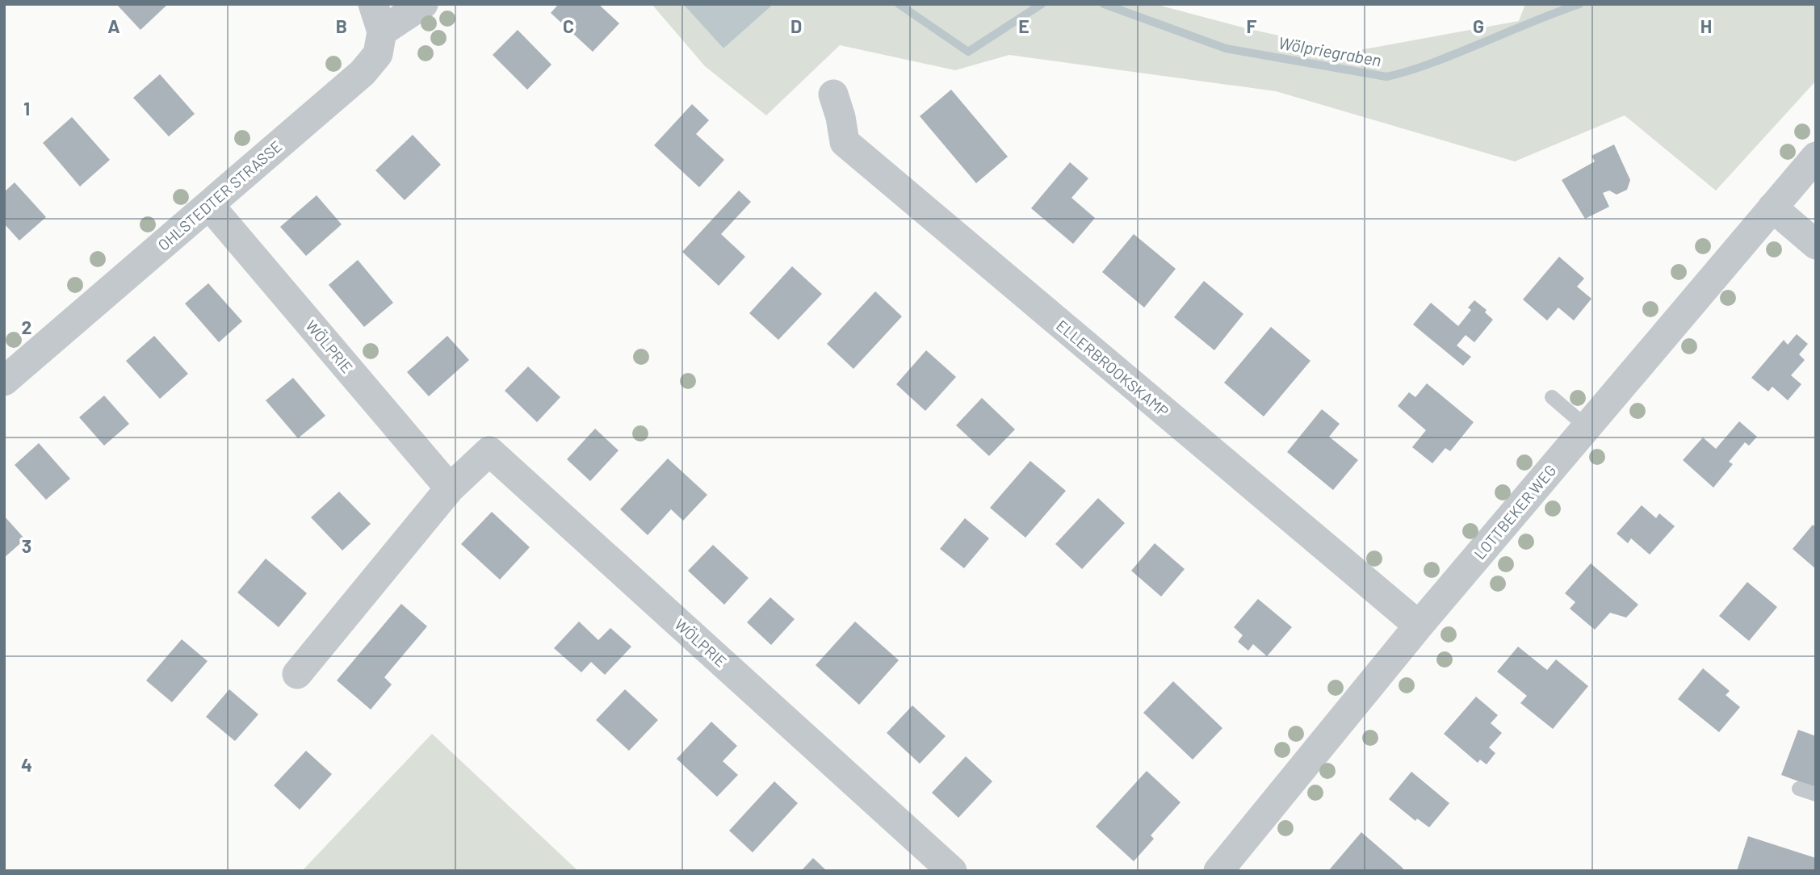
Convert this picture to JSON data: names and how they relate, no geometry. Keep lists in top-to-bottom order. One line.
{"streets":{"street":["OHLSTEDTER STRASSE","WÖLPRIE","ELLERBROOKSKAMP","LOTTBEKER WEG"]},"crossings":[["OHLSTEDTER STRASSE","WÖLPRIE"],["ELLERBROOKSKAMP","LOTTBEKER WEG"]],"water":["Wölpriegraben"],"grid":{"columns":["A","B","C","D","E","F","G","H"],"rows":["1","2","3","4"]}}
